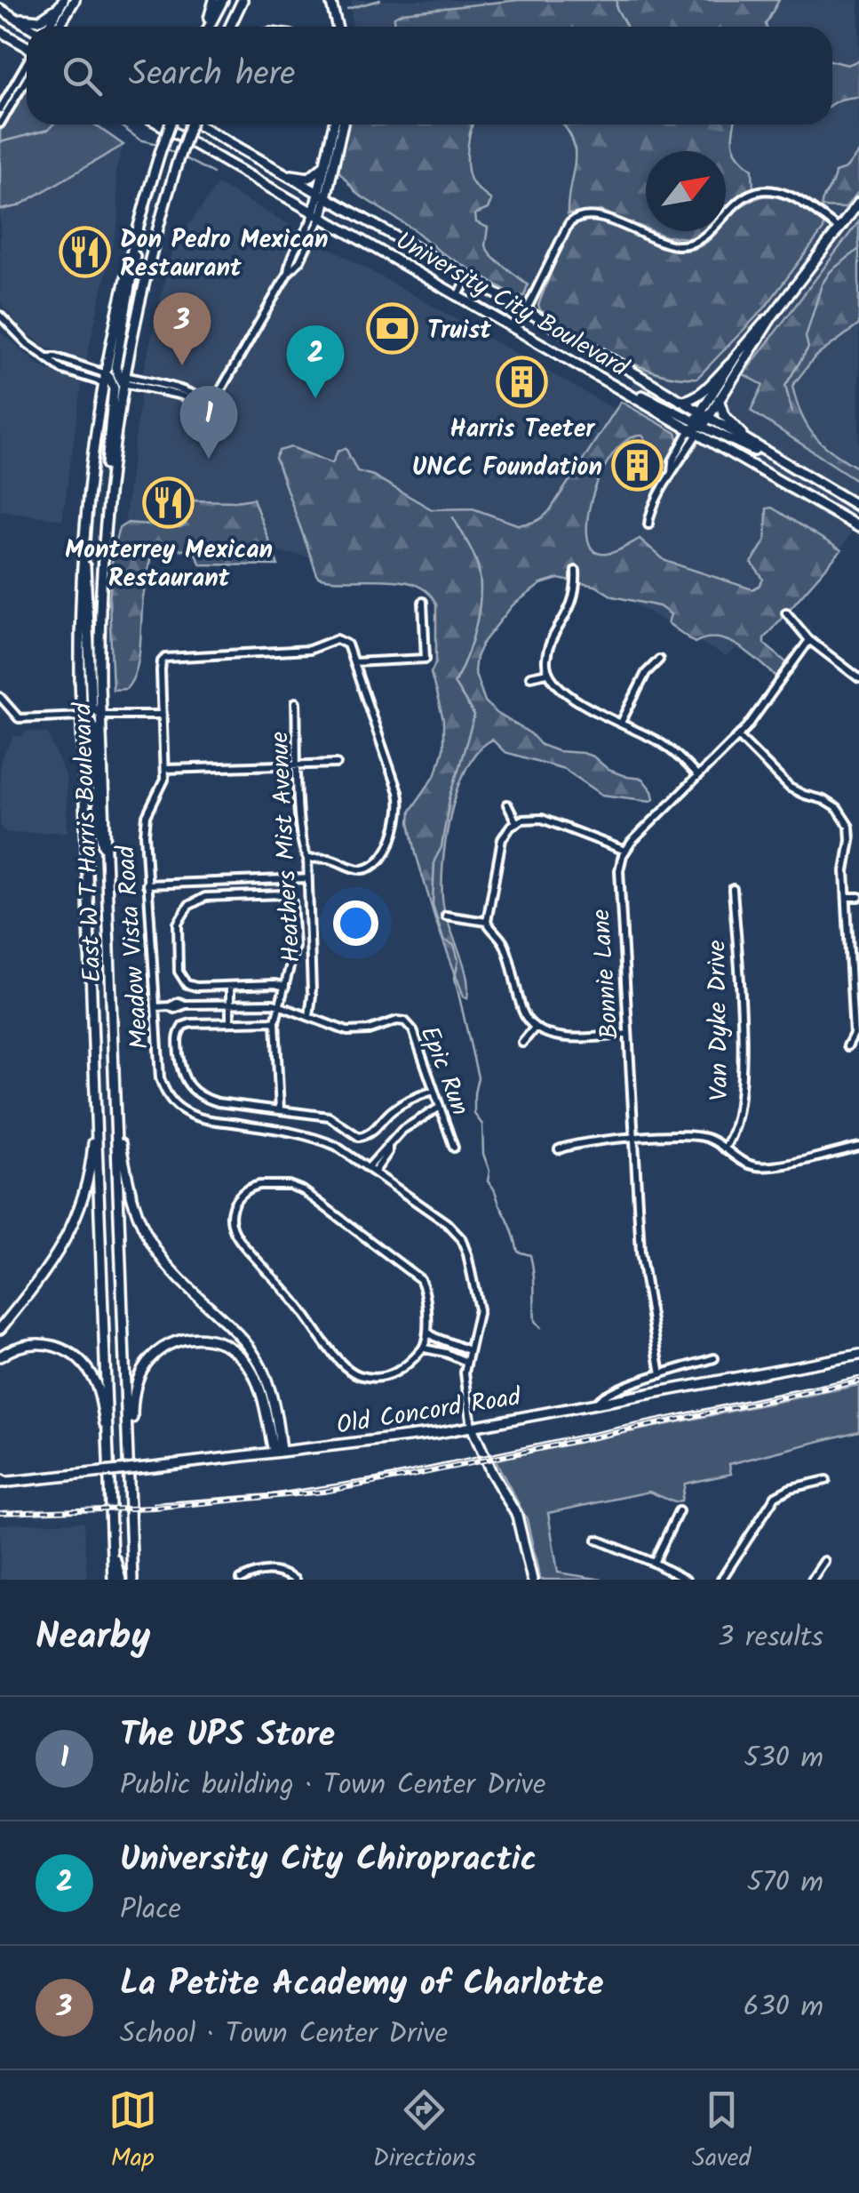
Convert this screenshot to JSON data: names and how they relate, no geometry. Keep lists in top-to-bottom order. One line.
{"streets":{"main road":["University City Boulevard","East W T Harris Boulevard","Old Concord Road"],"street":["Heathers Mist Avenue","Meadow Vista Road","Bonnie Lane","Van Dyke Drive","Epic Run"]},"crossings":[["Heathers Mist Avenue","Epic Run"],["Meadow Vista Road","Epic Run"],["Meadow Vista Road","Old Concord Road"]],"places":{"restaurant":["Don Pedro Mexican Restaurant","Monterrey Mexican Restaurant"],"bank":["Truist"],"building":["Harris Teeter","UNCC Foundation"]},"north":"top right","page":{"search":"Search here","pins":["3","2","1"],"heading":["Nearby","3 results"],"list":[{"mark":"1","name":"The UPS Store","note":"Public building · Town Center Drive","value":"530 m"},{"mark":"2","name":"University City Chiropractic","note":"Place","value":"570 m"},{"mark":"3","name":"La Petite Academy of Charlotte","note":"School · Town Center Drive","value":"630 m"}],"nav":["Map","Directions","Saved"]}}
